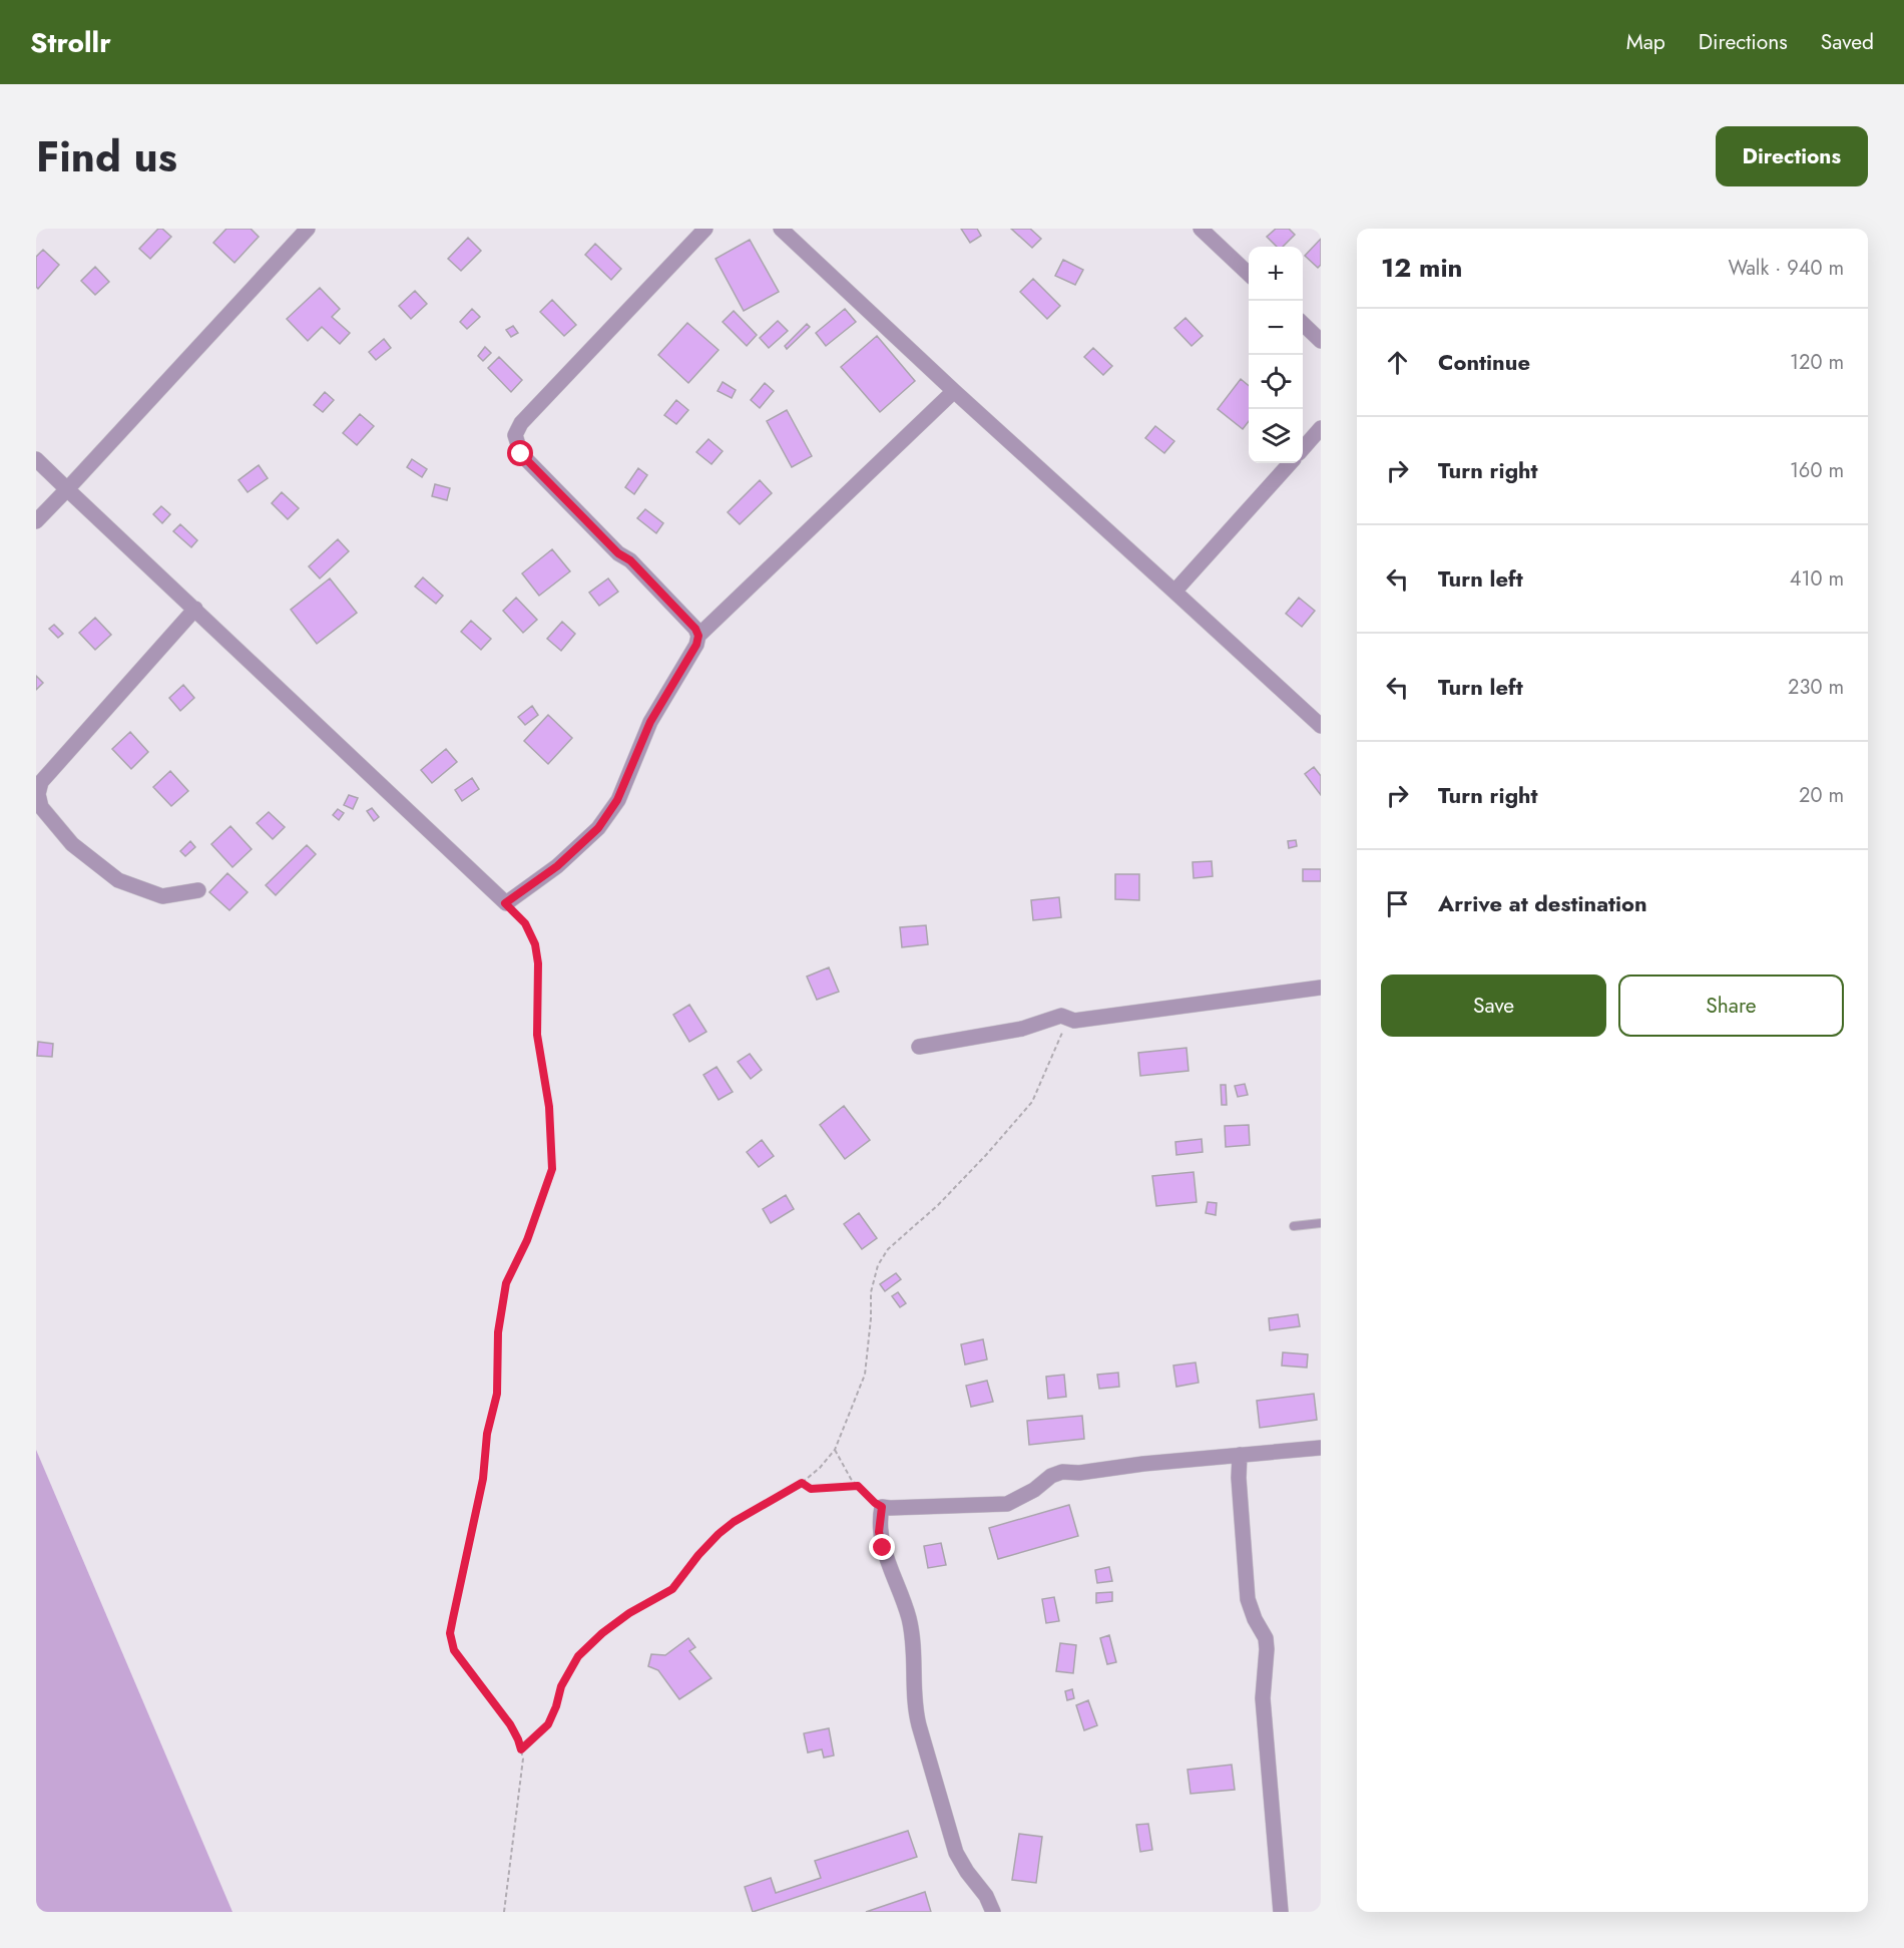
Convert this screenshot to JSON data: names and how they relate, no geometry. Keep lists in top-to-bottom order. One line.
{"page":{"header":"Strollr","nav":["Map","Directions","Saved"],"title":"Find us","buttons":["Directions",["Save","Share"]],"heading":["12 min","Walk · 940 m"],"map_buttons":["+","−"],"list":[["Continue","120 m"],["Turn right","160 m"],["Turn left","410 m"],["Turn left","230 m"],["Turn right","20 m"],"Arrive at destination"]}}
